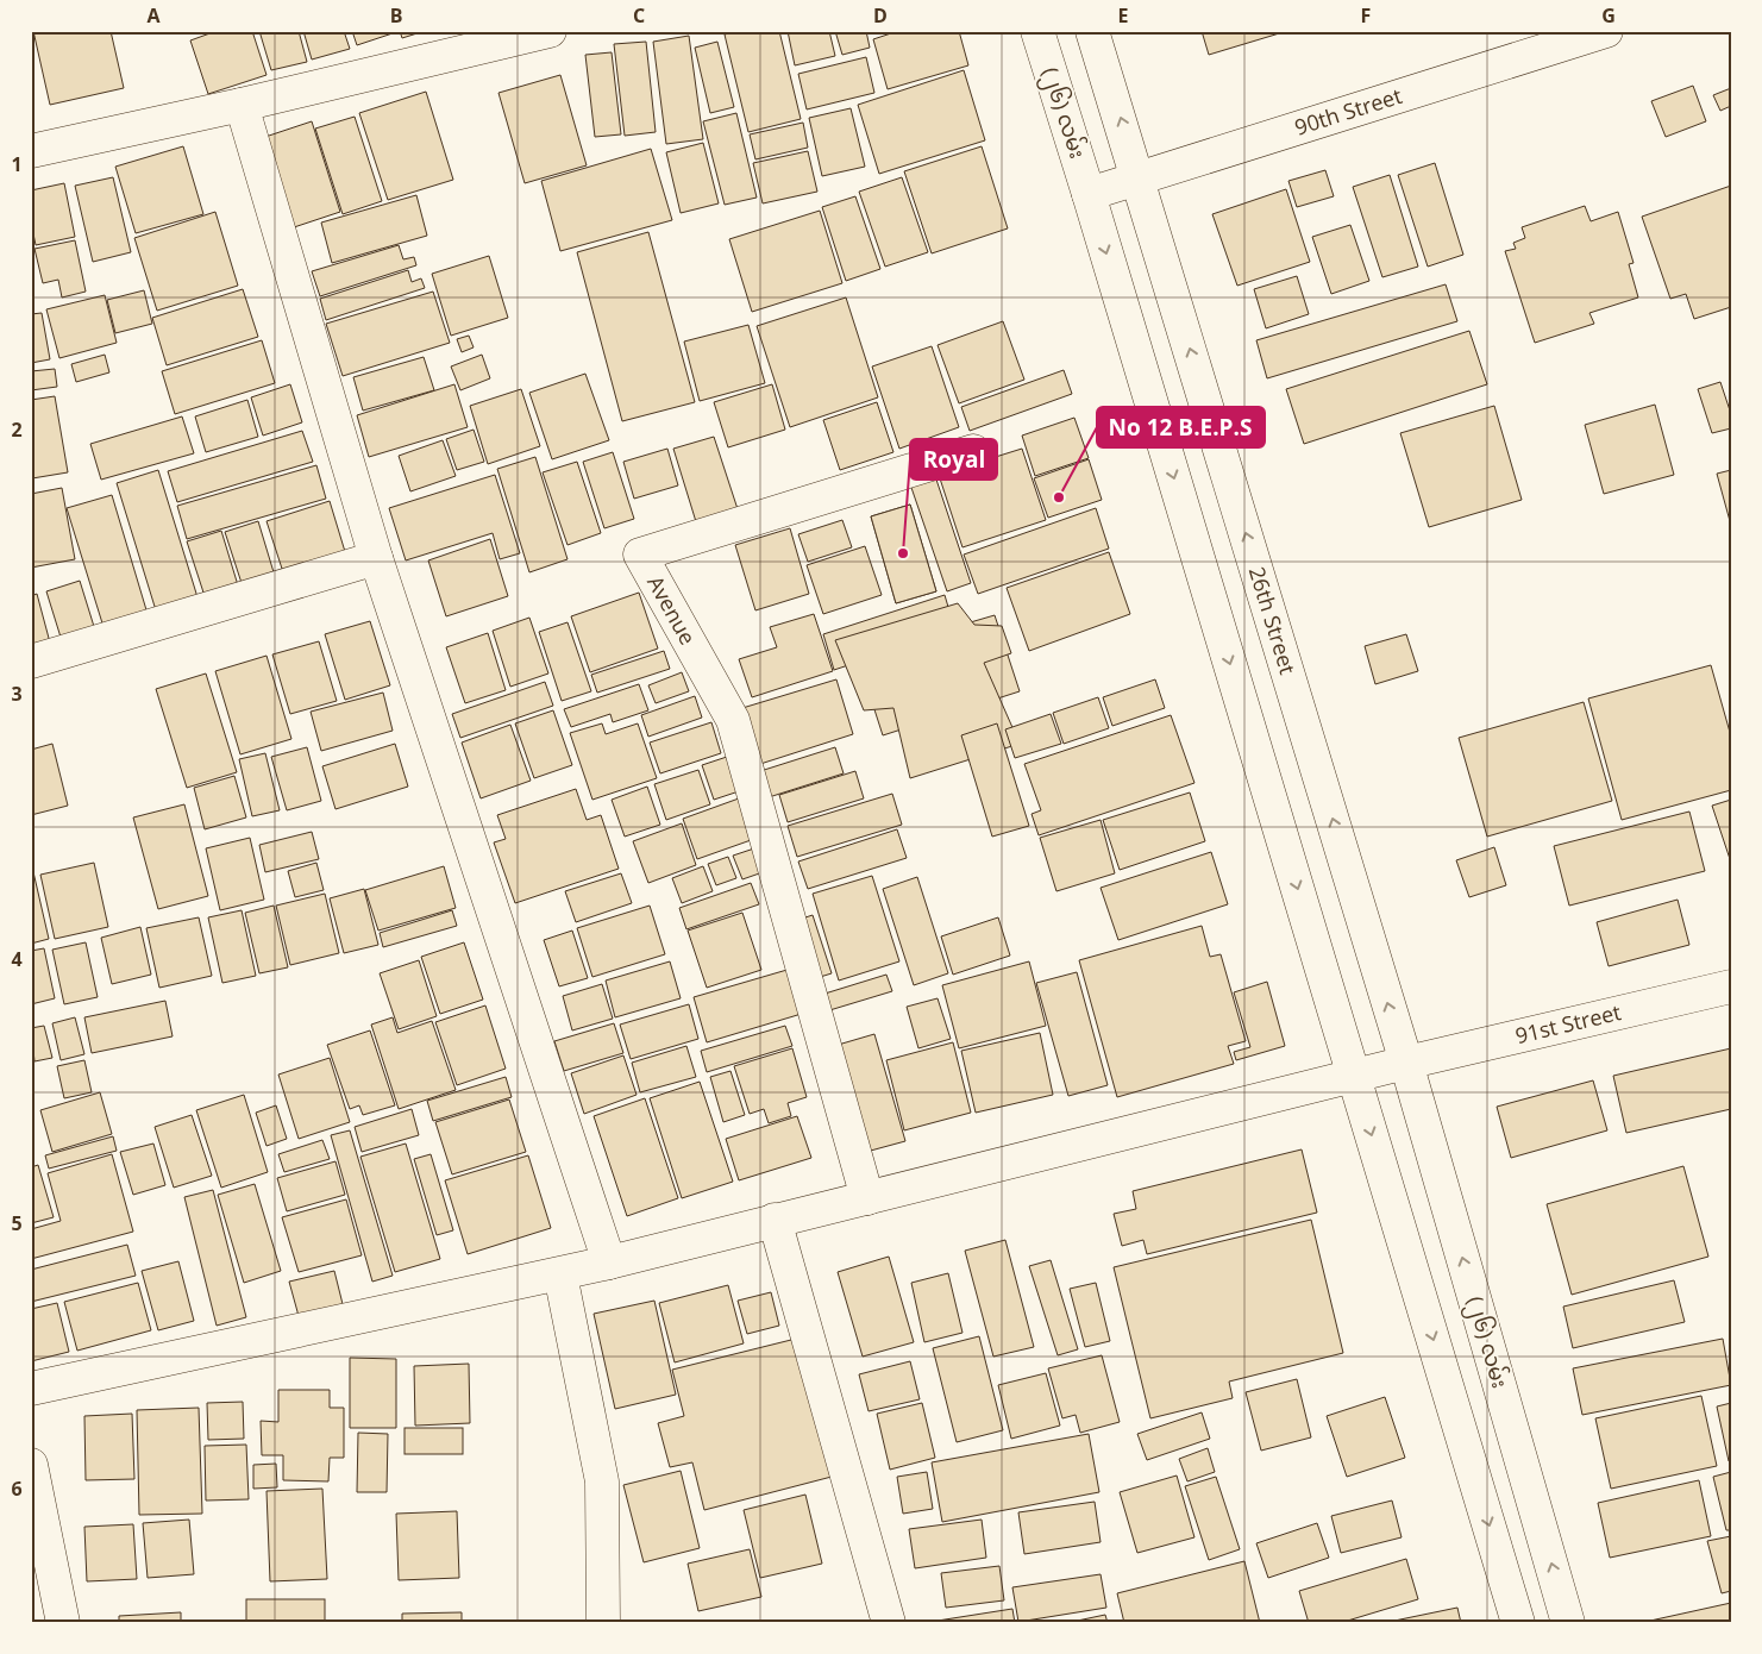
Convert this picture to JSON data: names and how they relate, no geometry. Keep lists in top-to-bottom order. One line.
{"streets":{"street":["90th Street","(၂၆) လမ်း","Avenue","26th Street","91st Street"]},"crossings":[["90th Street","(၂၆) လမ်း"],["90th Street","26th Street"],["(၂၆) လမ်း","26th Street"],["(၂၆) လမ်း","91st Street"],["Avenue","91st Street"],["26th Street","91st Street"]],"places":["No 12 B.E.P.S","Royal"],"grid":{"columns":["A","B","C","D","E","F","G"],"rows":["1","2","3","4","5","6"]}}
